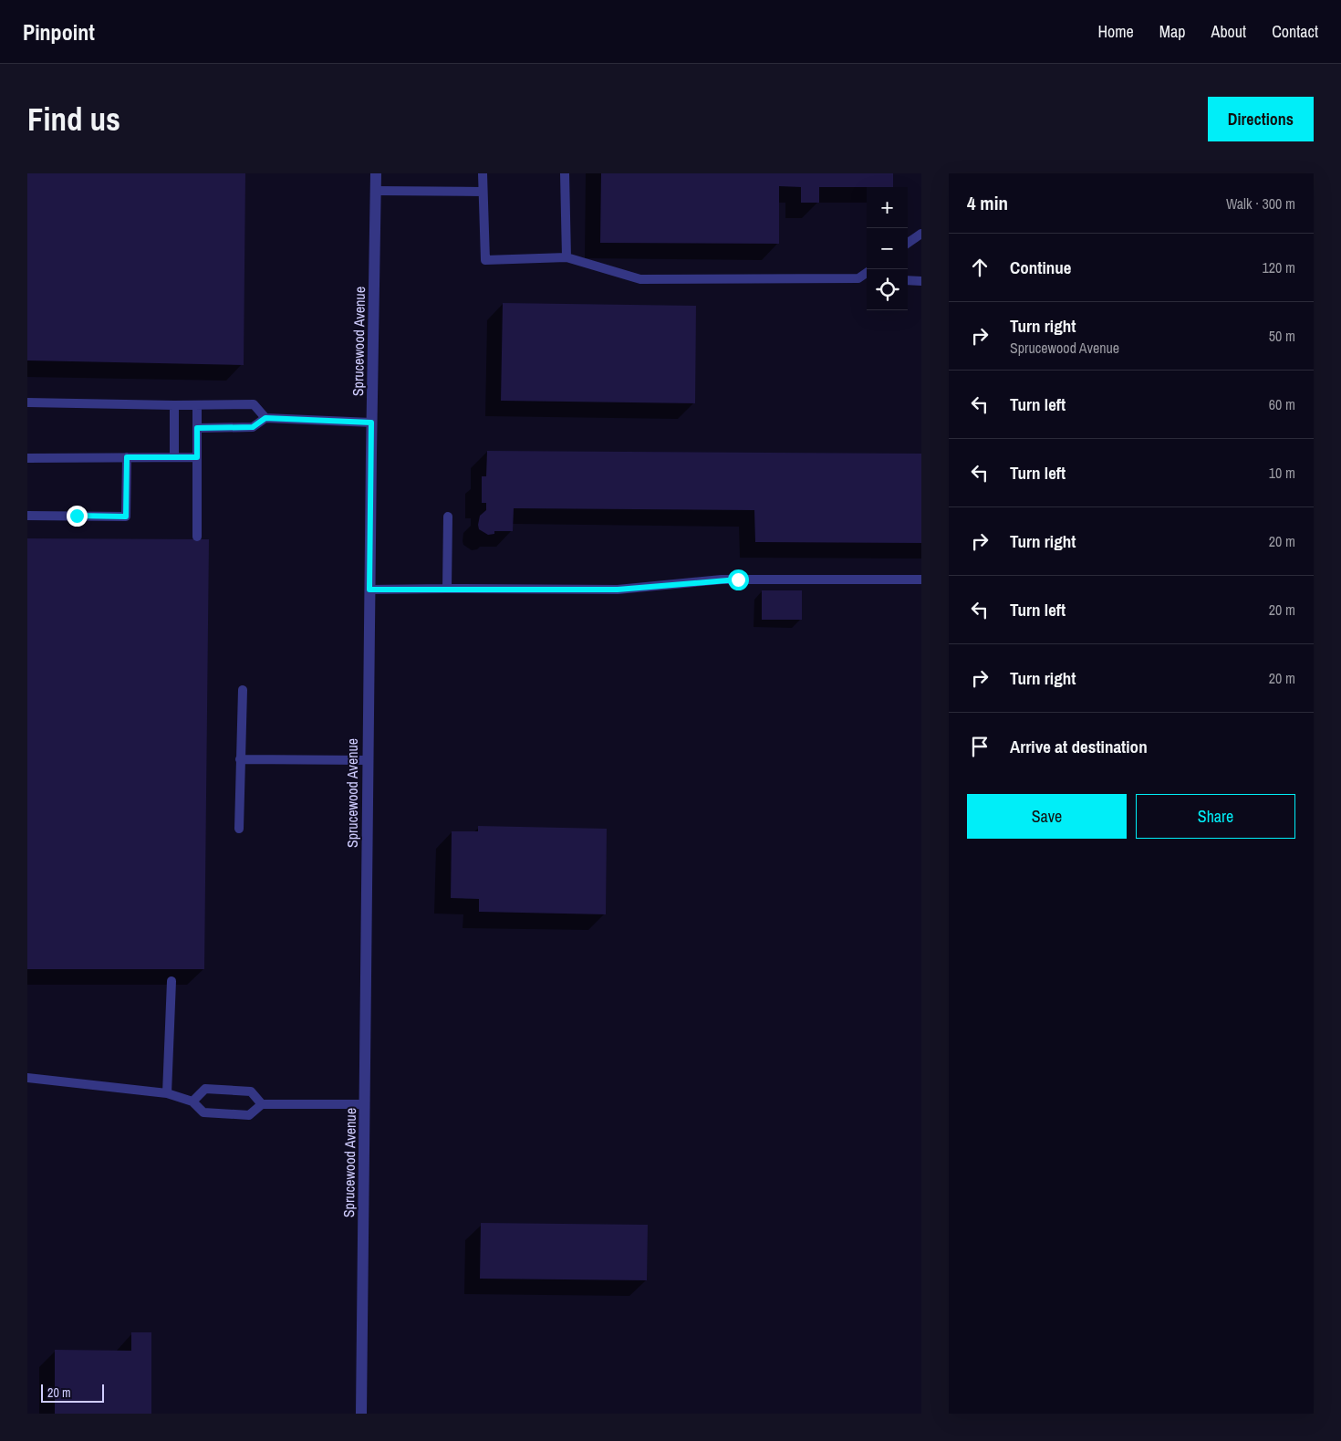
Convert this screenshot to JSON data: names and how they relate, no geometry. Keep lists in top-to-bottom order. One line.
{"streets":{"street":["Sprucewood Avenue"]},"scale_bar":"20 m","page":{"header":"Pinpoint","nav":["Home","Map","About","Contact"],"buttons":["Directions",["Save","Share"]],"title":"Find us","heading":["4 min","Walk · 300 m"],"map_buttons":["+","−"],"list":[["Continue","120 m"],["Turn right","Sprucewood Avenue","50 m"],["Turn left","60 m"],["Turn left","10 m"],["Turn right","20 m"],["Turn left","20 m"],["Turn right","20 m"],"Arrive at destination"],"scale":"20 m"}}
